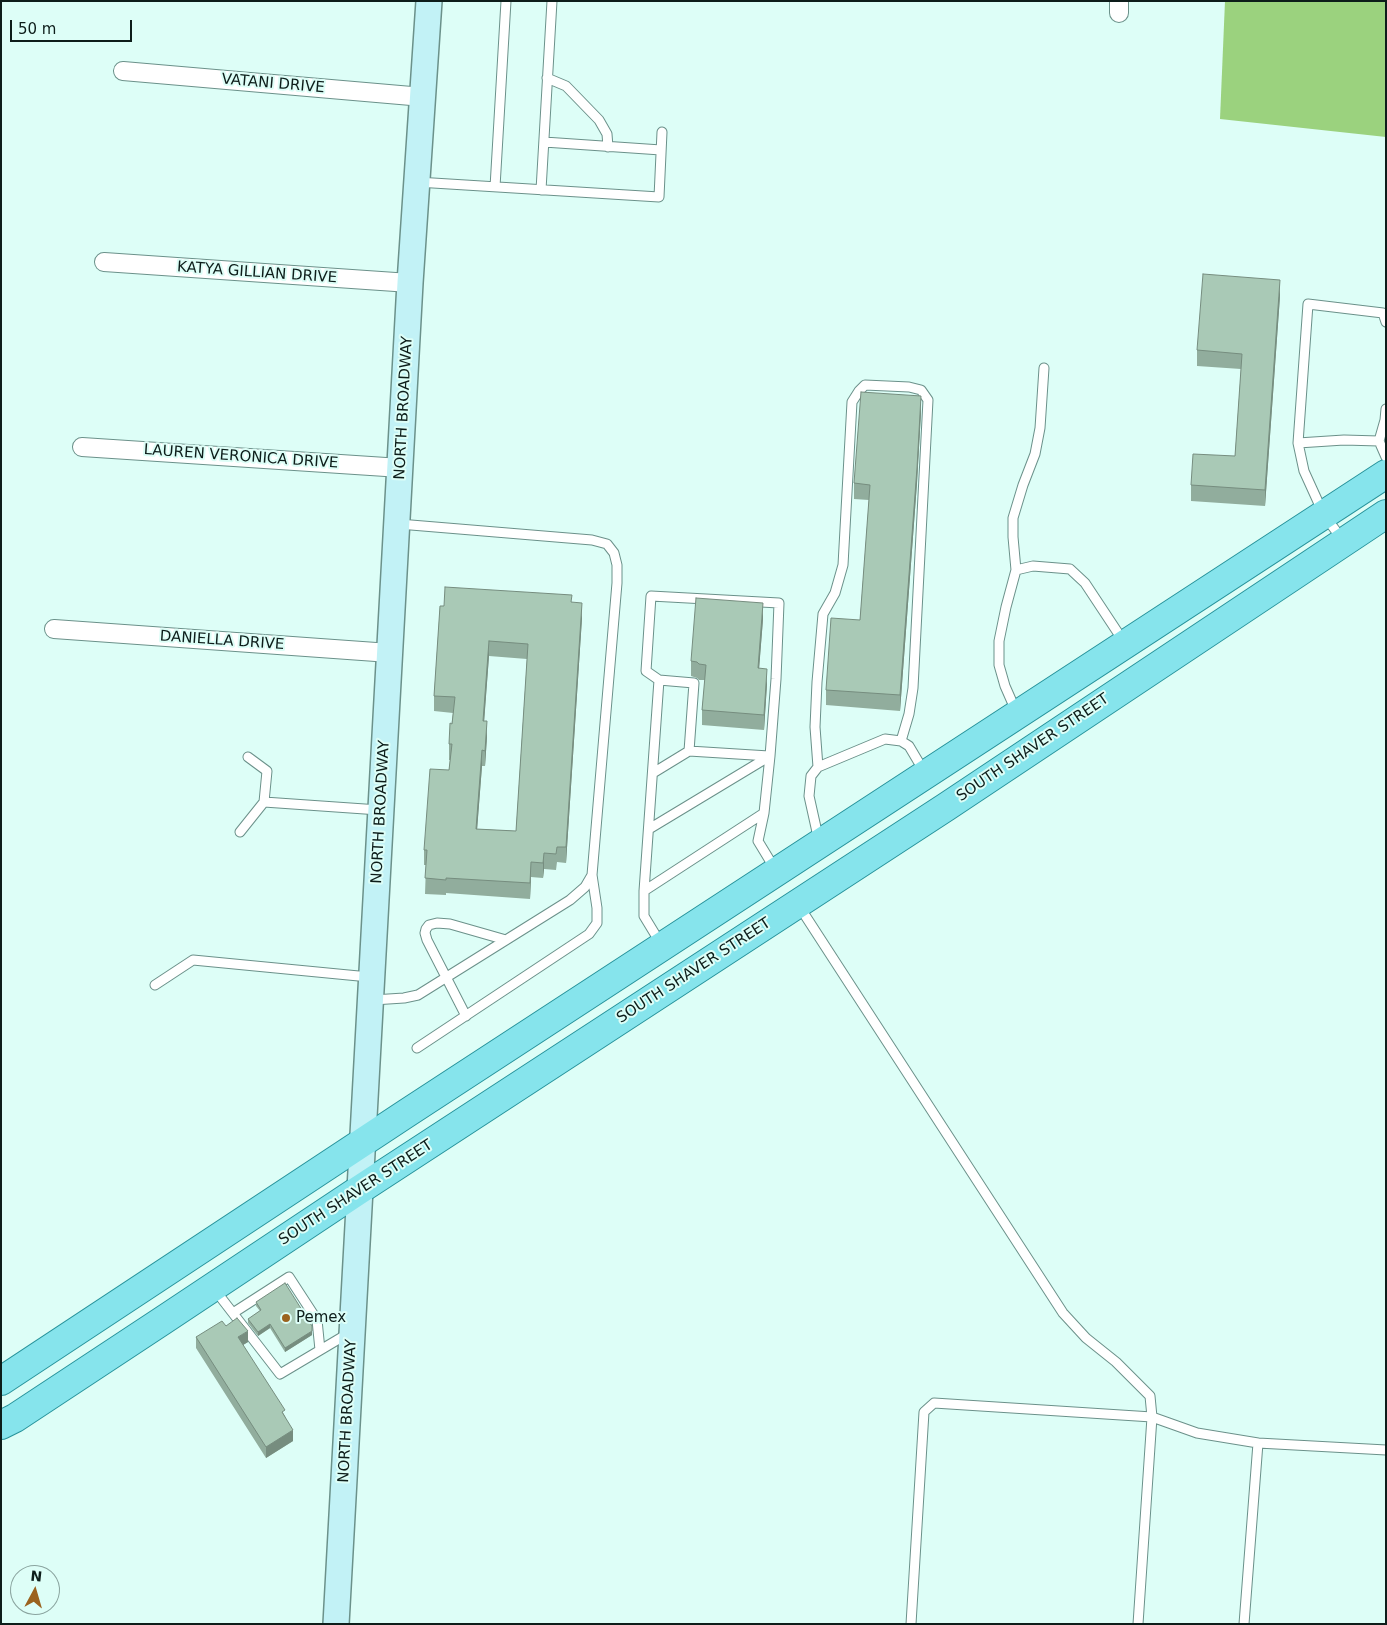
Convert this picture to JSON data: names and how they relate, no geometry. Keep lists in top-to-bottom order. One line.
{"streets":{"main road":["SOUTH SHAVER STREET"],"street":["VATANI DRIVE","KATYA GILLIAN DRIVE","NORTH BROADWAY","LAUREN VERONICA DRIVE","DANIELLA DRIVE"]},"crossings":[["VATANI DRIVE","NORTH BROADWAY"],["KATYA GILLIAN DRIVE","NORTH BROADWAY"],["NORTH BROADWAY","LAUREN VERONICA DRIVE"],["NORTH BROADWAY","DANIELLA DRIVE"],["NORTH BROADWAY","SOUTH SHAVER STREET"]],"places":["Pemex"],"scale_bar":"50 m","north":"top"}
